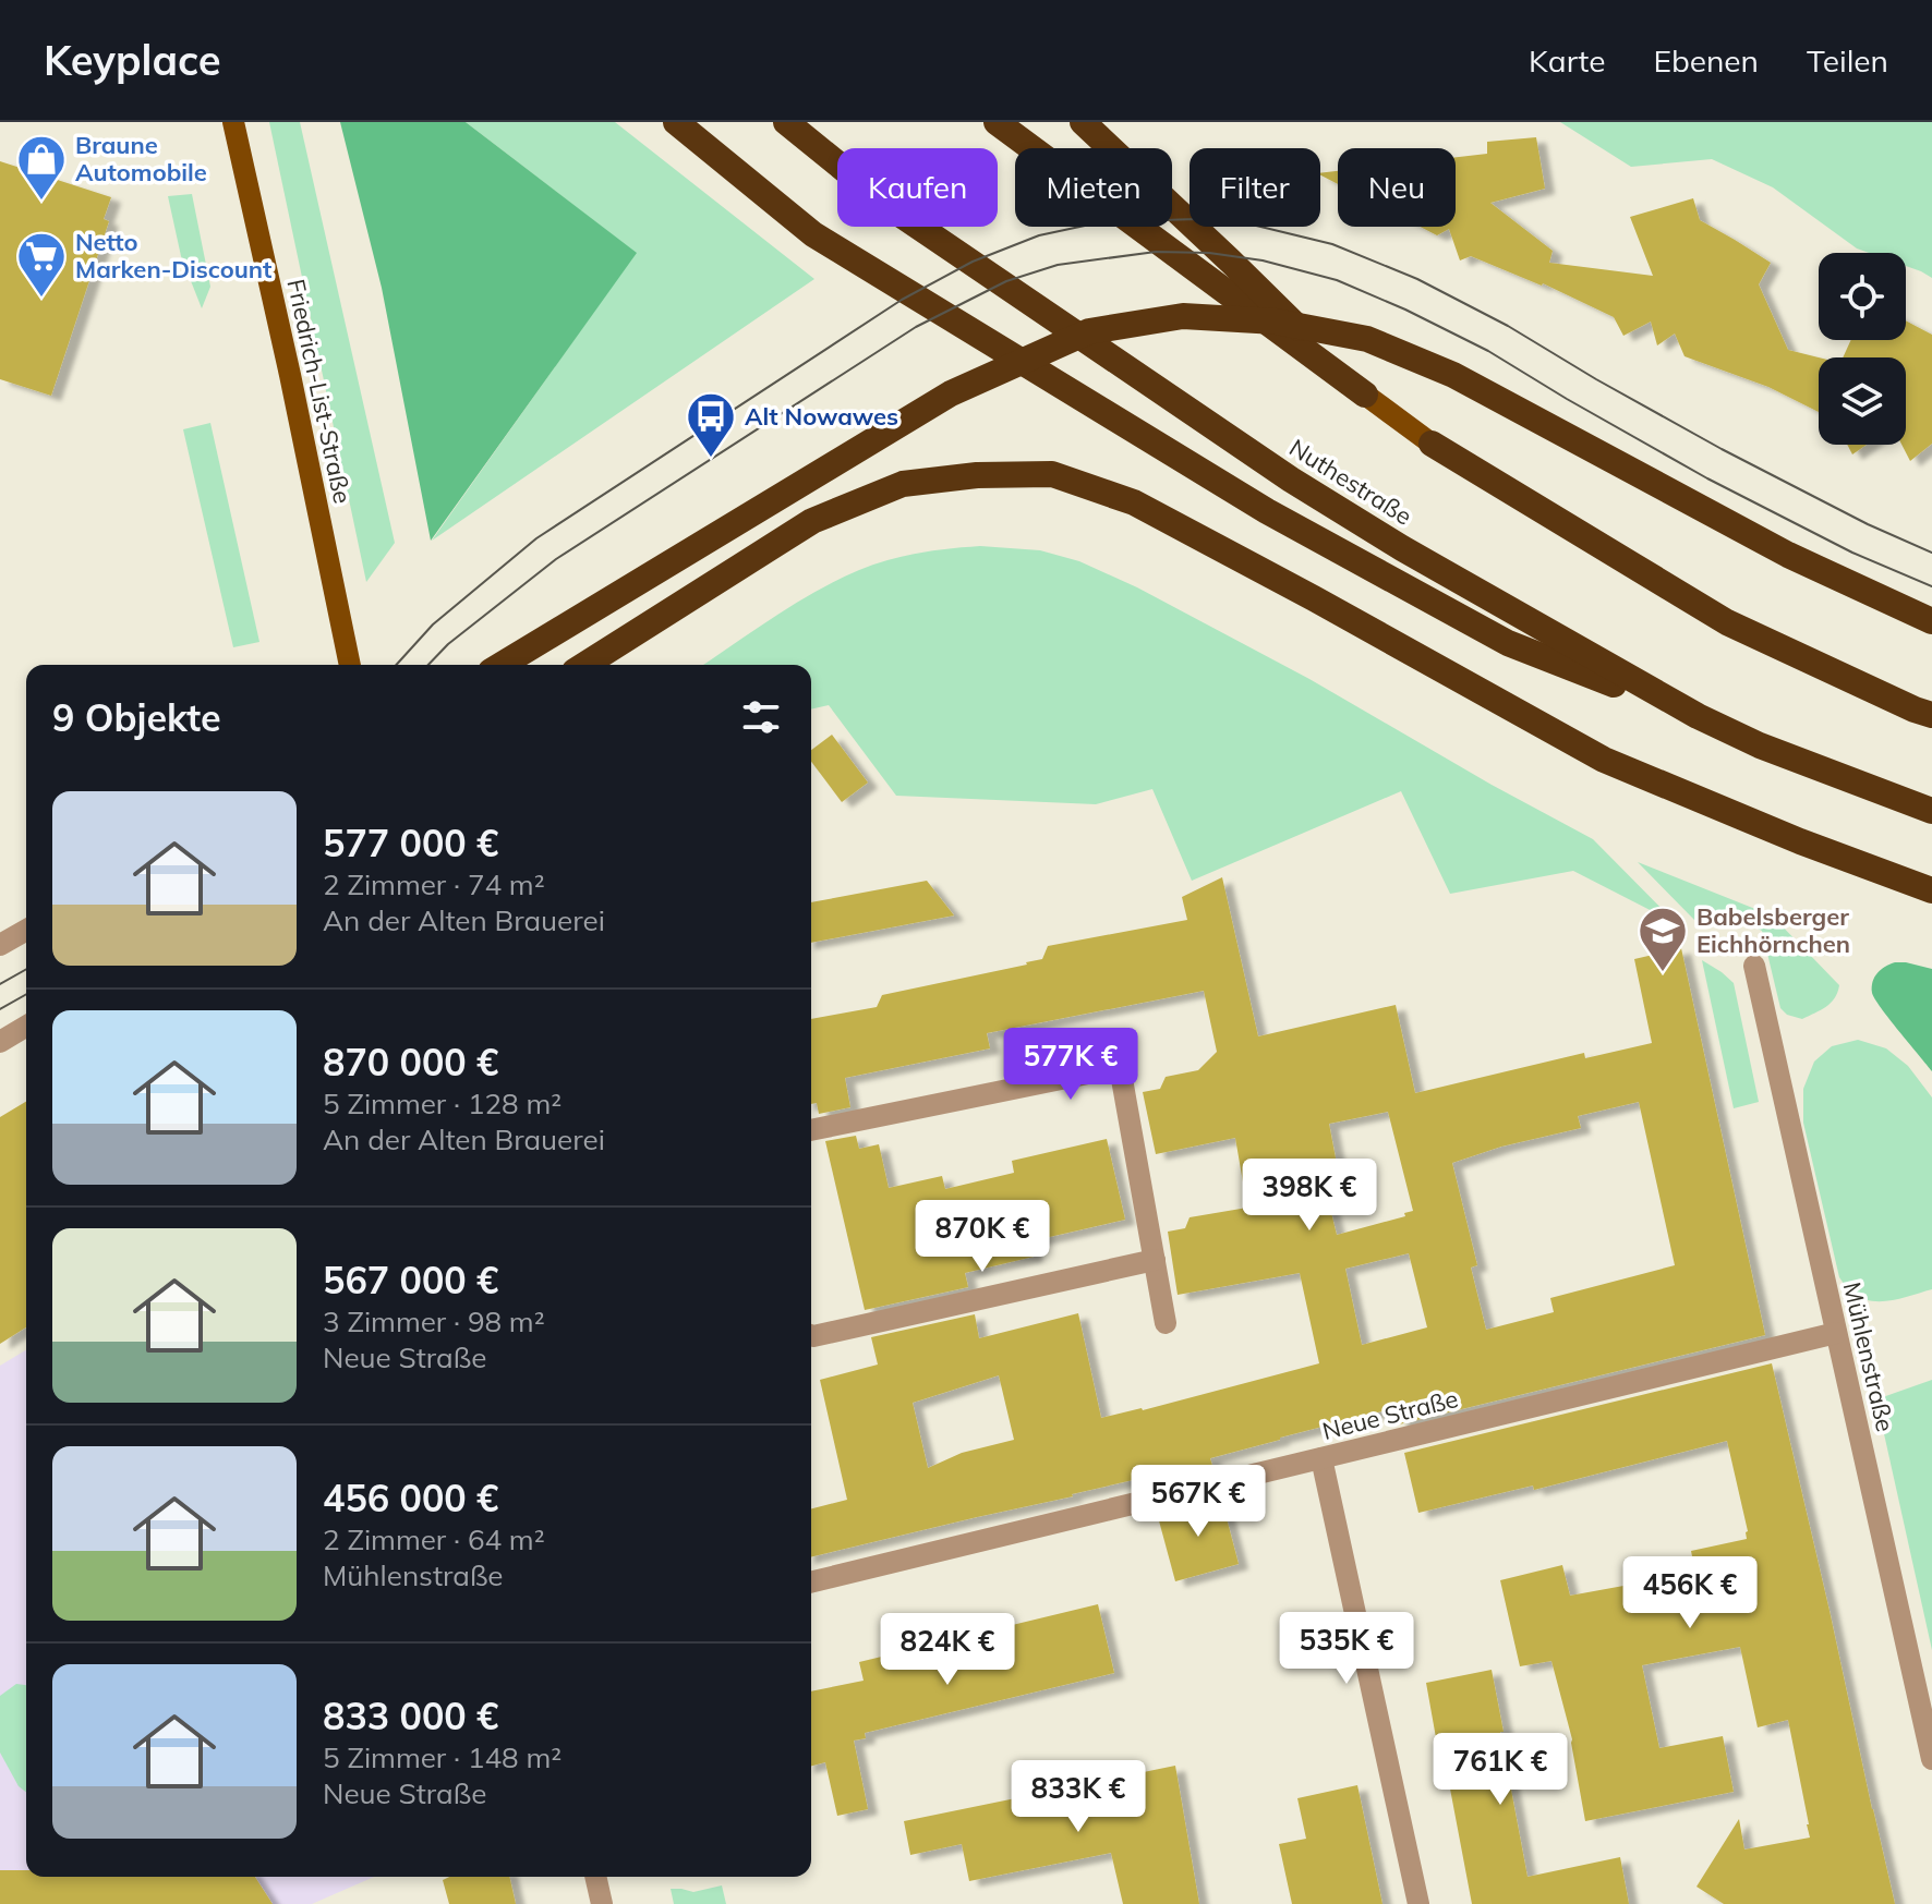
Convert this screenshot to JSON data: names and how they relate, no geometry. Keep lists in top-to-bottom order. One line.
{"streets":{"highway":["Nuthestraße"],"main road":["Friedrich-List-Straße"],"street":["Mühlenstraße","Neue Straße"]},"crossings":[["Mühlenstraße","Neue Straße"]],"places":{"shop":["Braune Automobile"],"supermarket":["Netto Marken-Discount"],"bus stop":["Alt Nowawes"],"school or university":["Babelsberger Eichhörnchen"]},"page":{"header":"Keyplace","nav":["Karte","Ebenen","Teilen"],"chip":["Kaufen","Mieten","Filter","Neu"],"heading":"9 Objekte","list":[{"name":"577 000 €","note":"2 Zimmer · 74 m² · An der Alten Brauerei"},{"name":"870 000 €","note":"5 Zimmer · 128 m² · An der Alten Brauerei"},{"name":"567 000 €","note":"3 Zimmer · 98 m² · Neue Straße"},{"name":"456 000 €","note":"2 Zimmer · 64 m² · Mühlenstraße"},{"name":"833 000 €","note":"5 Zimmer · 148 m² · Neue Straße"}],"price":["577K €","398K €","870K €","567K €","456K €","535K €","824K €","761K €","833K €"]}}
